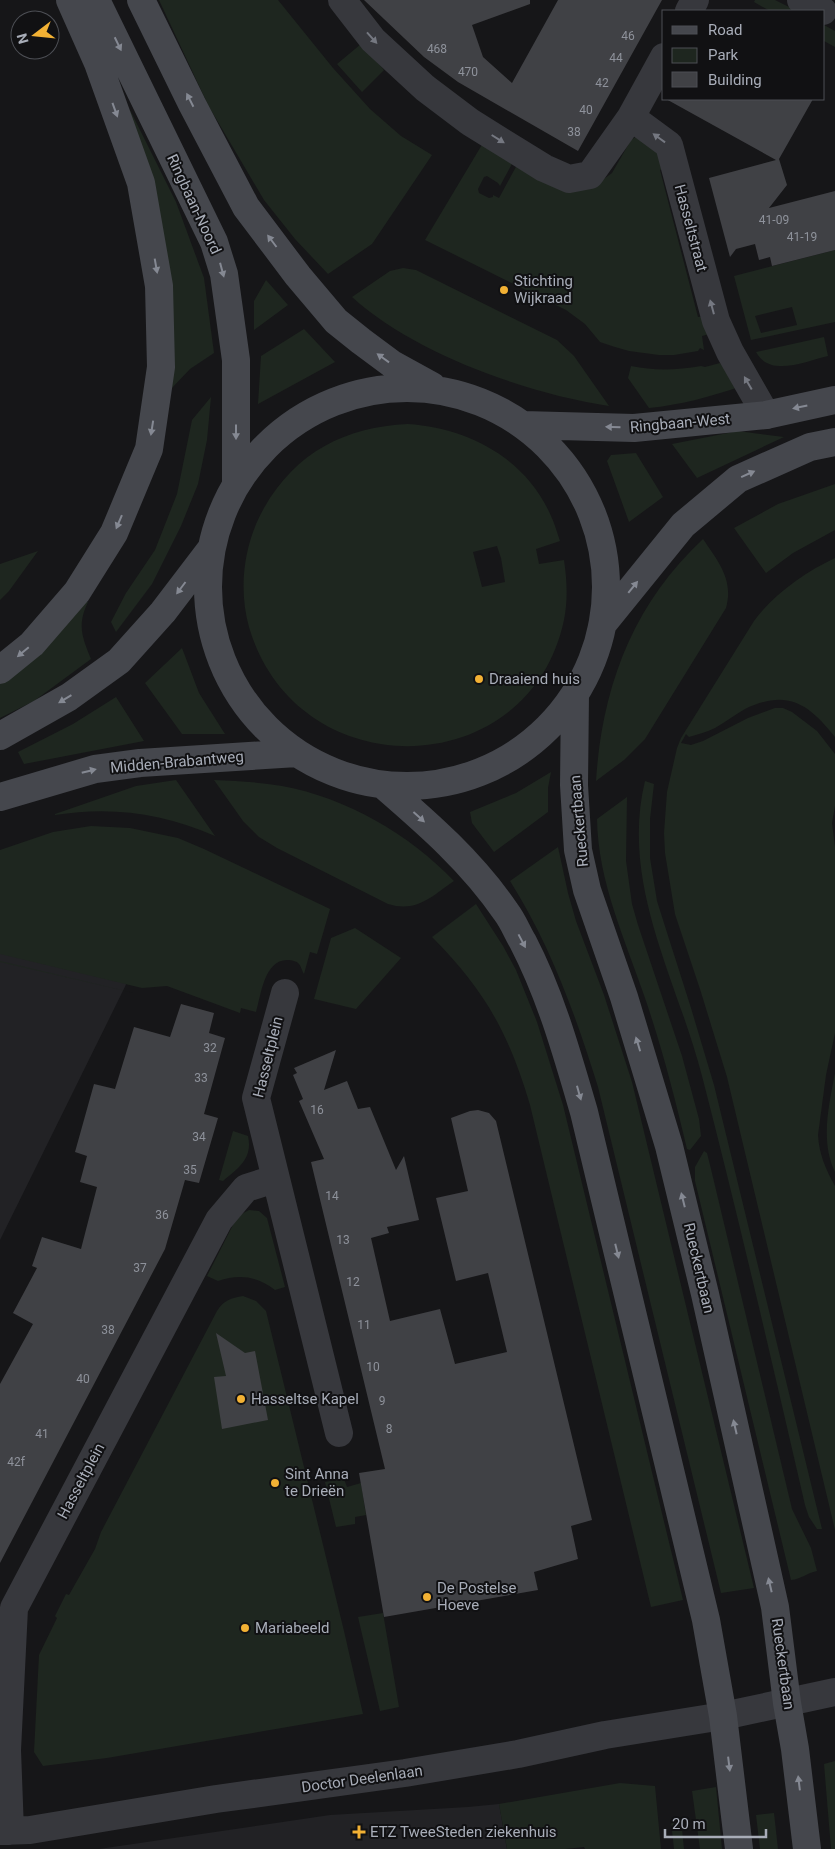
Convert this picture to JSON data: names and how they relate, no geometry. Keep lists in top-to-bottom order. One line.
{"streets":{"main road":["Ringbaan-Noord","Ringbaan-West","Midden-Brabantweg","Rueckertbaan"],"street":["Hasseltstraat","Hasseltplein","Doctor Deelenlaan"]},"crossings":[["Hasseltstraat","Ringbaan-West"],["Rueckertbaan","Doctor Deelenlaan"],["Hasseltplein","Doctor Deelenlaan"]],"one_way":["Hasseltstraat","Ringbaan-West","Midden-Brabantweg"],"places":{"other":["Stichting Wijkraad","Draaiend huis","Hasseltse Kapel","Sint Anna te Drieën","De Postelse Hoeve","Mariabeeld"],"health":["ETZ TweeSteden ziekenhuis"]},"house_numbers":["46","468","44","470","42","40","38","41-09","41-19","32","33","16","34","35","14","36","13","37","12","11","38","10","40","9","8","41","42f"],"legend":["Road","Park","Building"],"scale_bar":"20 m","north":"left"}
